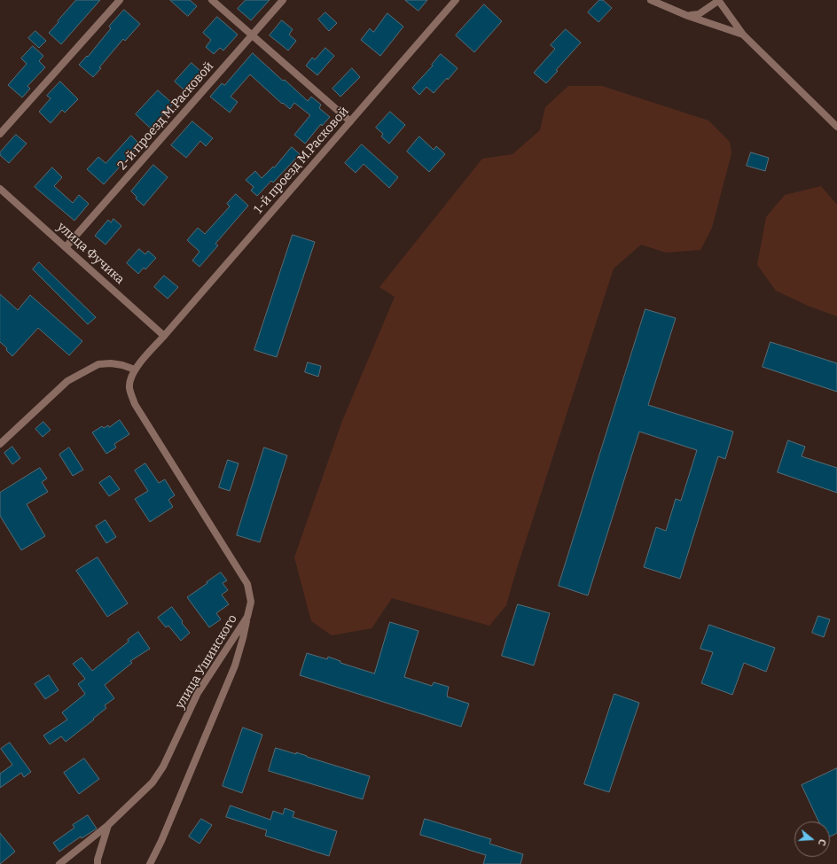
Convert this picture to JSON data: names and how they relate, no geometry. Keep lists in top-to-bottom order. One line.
{"streets":{"street":["2-й проезд М.Расковой","1-й проезд М.Расковой","улица Фучика","улица Ушинского"]},"crossings":[["2-й проезд М.Расковой","улица Фучика"],["1-й проезд М.Расковой","улица Фучика"],["1-й проезд М.Расковой","улица Ушинского"],["улица Фучика","улица Ушинского"]],"north":"right"}
